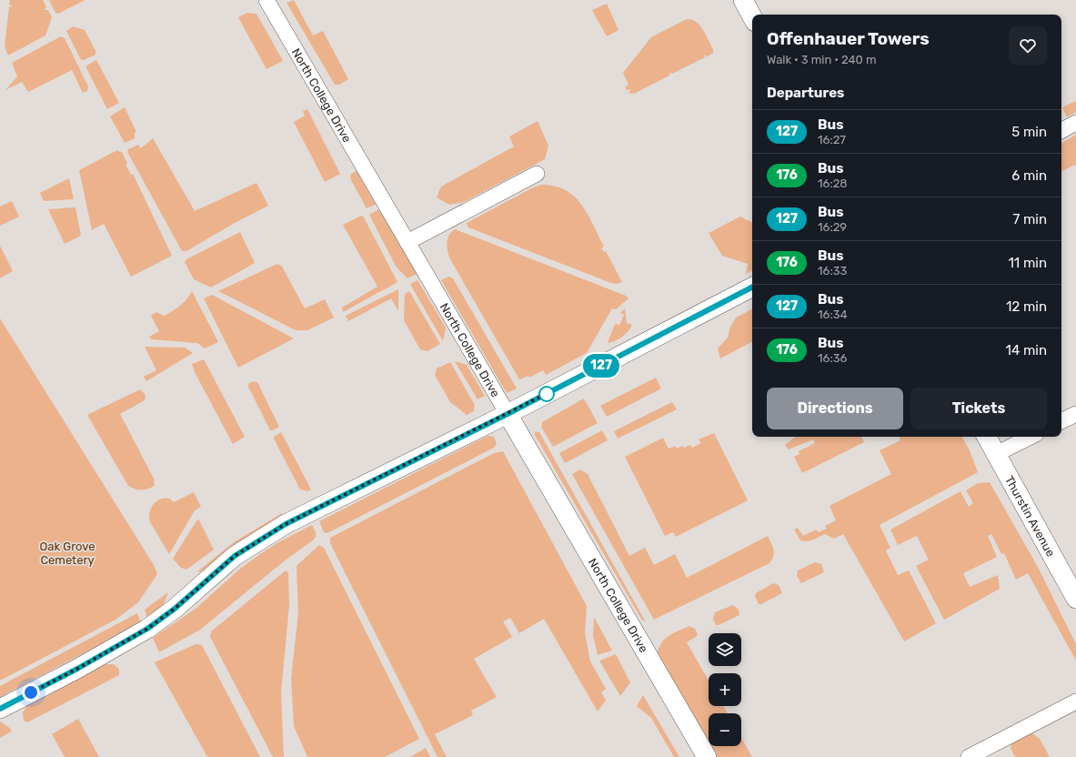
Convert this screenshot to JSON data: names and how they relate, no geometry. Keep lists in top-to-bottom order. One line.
{"streets":{"street":["North College Drive","Thurstin Avenue"]},"parks":["Oak Grove Cemetery"],"lines":["bus line 127"],"page":{"on_map":"127","heading":[["Offenhauer Towers","Walk · 3 min · 240 m"],"Departures"],"list":[{"mark":"127","name":"Bus","note":"16:27","value":"5 min"},{"mark":"176","name":"Bus","note":"16:28","value":"6 min"},{"mark":"127","name":"Bus","note":"16:29","value":"7 min"},{"mark":"176","name":"Bus","note":"16:33","value":"11 min"},{"mark":"127","name":"Bus","note":"16:34","value":"12 min"},{"mark":"176","name":"Bus","note":"16:36","value":"14 min"}],"buttons":["Directions","Tickets"],"map_buttons":["+","−"]}}
